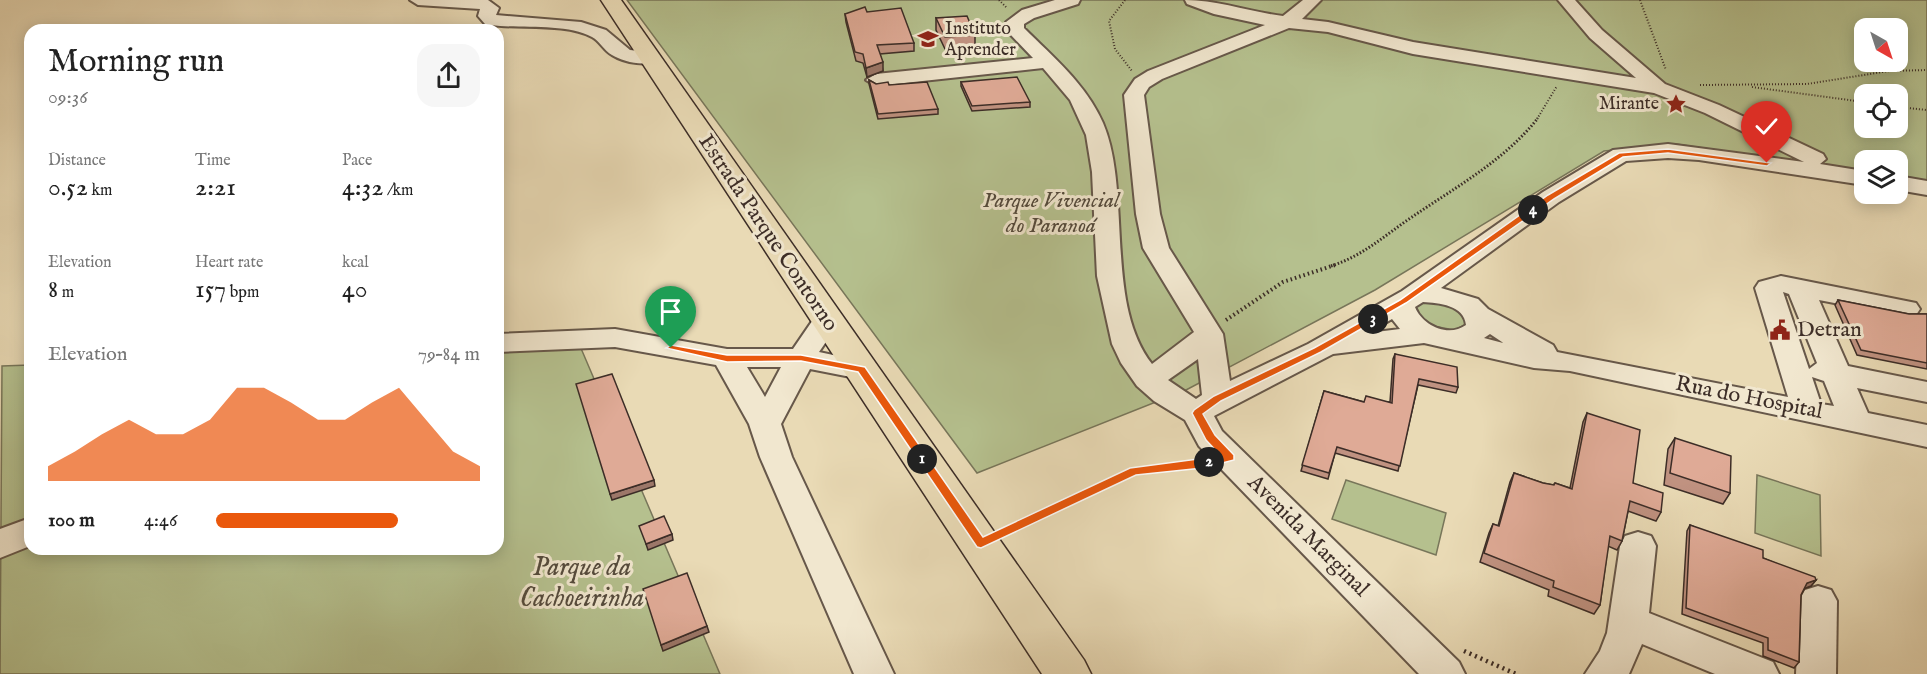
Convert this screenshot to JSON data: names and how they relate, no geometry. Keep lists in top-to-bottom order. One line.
{"streets":{"main road":["Estrada Parque Contorno"],"street":["Rua do Hospital","Avenida Marginal"]},"parks":["Parque Vivencial do Paranoá","Parque da Cachoeirinha"],"places":{"school or university":["Instituto Aprender"],"place":["Mirante"],"public building":["Detran"]},"north":"bottom right","page":{"heading":["Morning run","09:36"],"stats":[["Distance","0.52 km"],["Time","2:21"],["Pace","4:32 /km"],["Elevation","8 m"],["Heart rate","157 bpm"],["kcal","40"]],"pins":["4","3","1","2"],"chart":["Elevation","79–84 m"],"list":[{"name":"100 m","note":"4:46"}]}}
